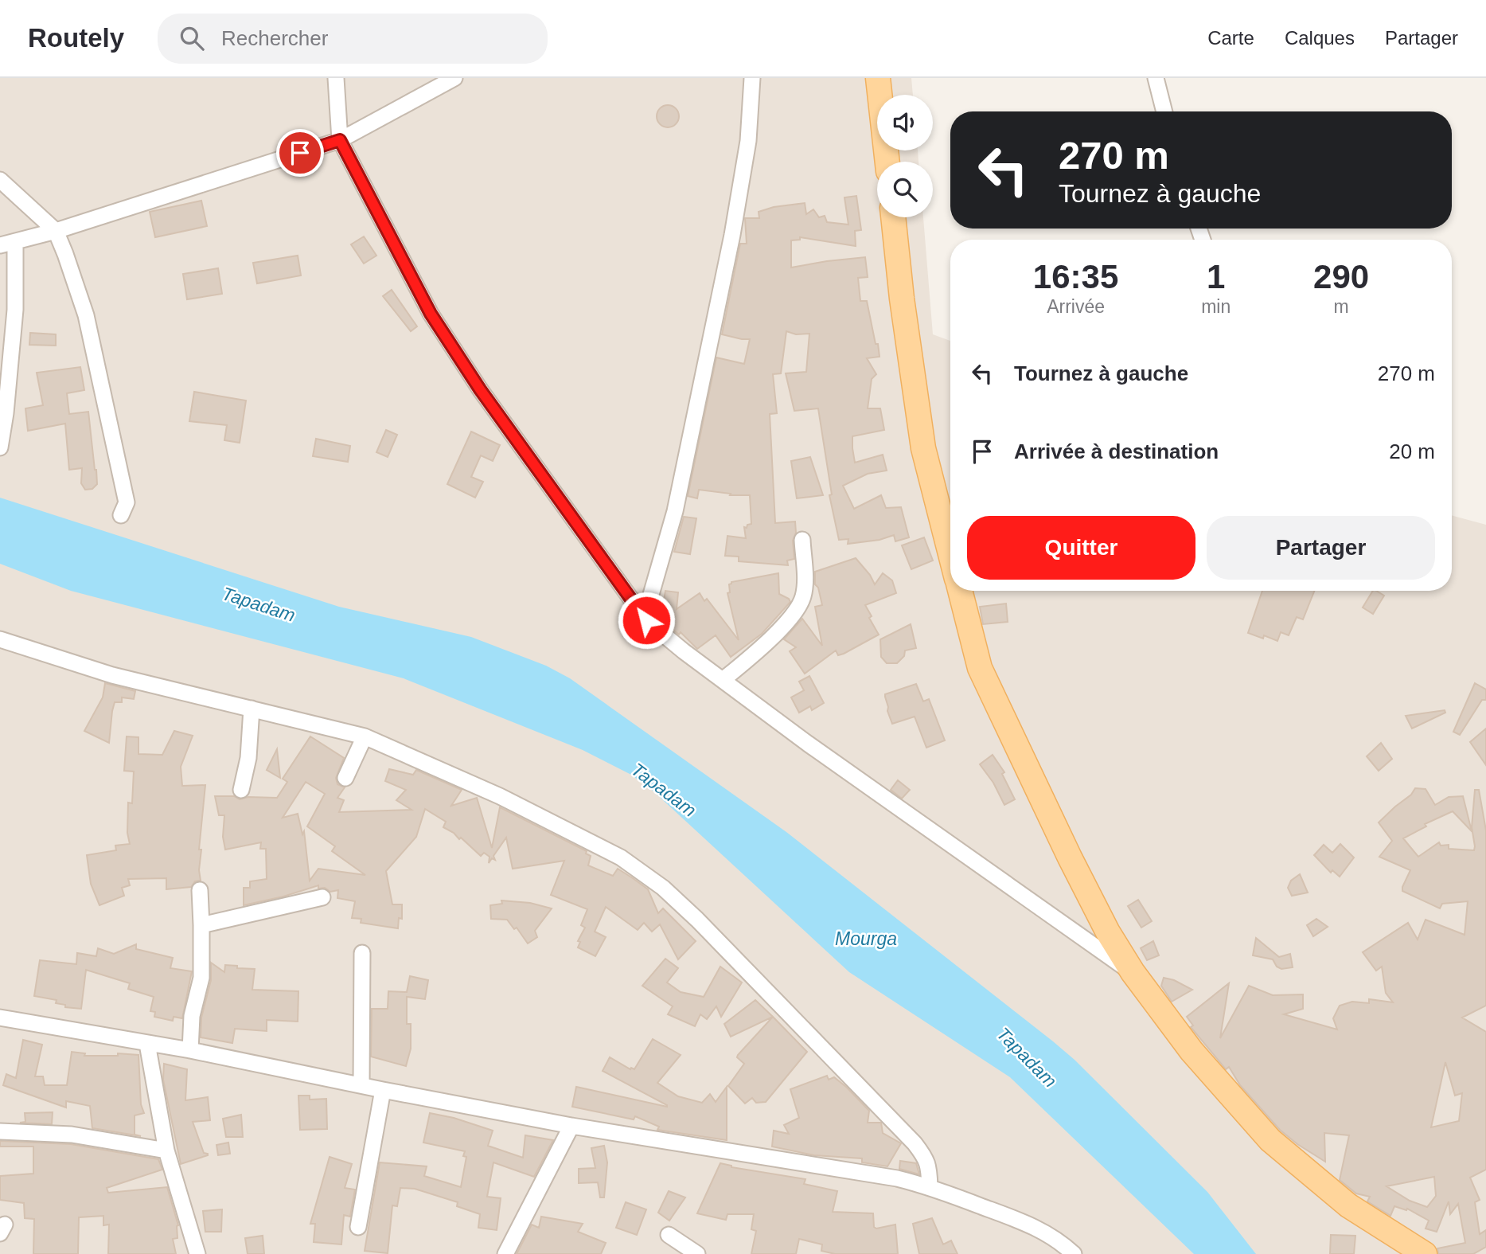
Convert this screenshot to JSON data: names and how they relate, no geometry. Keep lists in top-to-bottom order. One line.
{"water":["Tapadam","Mourga"],"page":{"header":"Routely","search":"Rechercher","nav":["Carte","Calques","Partager"],"turn":["270 m","Tournez à gauche"],"eta":["16:35","Arrivée","1","min","290","m"],"list":[{"name":"Tournez à gauche","value":"270 m"},{"name":"Arrivée à destination","value":"20 m"}],"buttons":["Quitter","Partager"]}}
